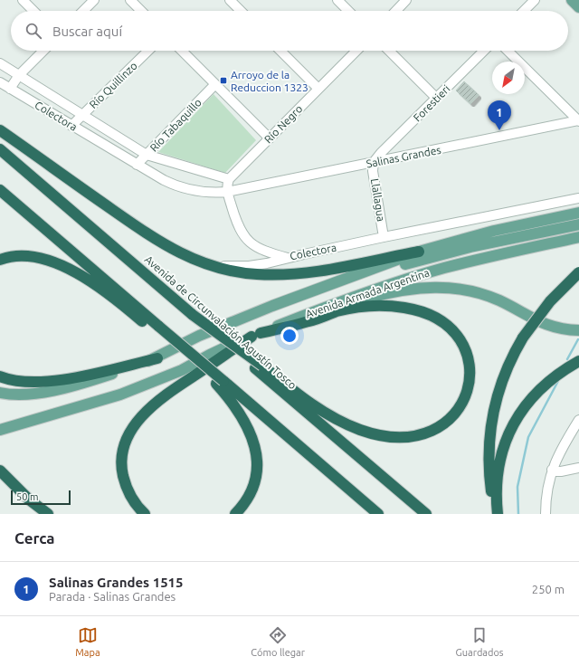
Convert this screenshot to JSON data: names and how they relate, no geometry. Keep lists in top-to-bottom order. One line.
{"streets":{"highway":["Avenida de Circunvalación Agustín Tosco"],"main road":["Avenida Armada Argentina"],"street":["Río Quillinzo","Forestieri","Colectora","Río Negro","Río Tabaquillo","Salinas Grandes","Llallagua"]},"crossings":[["Río Quillinzo","Colectora"],["Forestieri","Salinas Grandes"],["Forestieri","Llallagua"],["Colectora","Río Tabaquillo"],["Colectora","Salinas Grandes"],["Colectora","Llallagua"],["Salinas Grandes","Llallagua"]],"places":{"transit":["Arroyo de la Reduccion 1323"]},"scale_bar":"50 m","north":"bottom left","page":{"search":"Buscar aquí","pins":"1","scale":"50 m","heading":"Cerca","list":[{"mark":"1","name":"Salinas Grandes 1515","note":"Parada · Salinas Grandes","value":"250 m"}],"nav":["Mapa","Cómo llegar","Guardados"]}}
